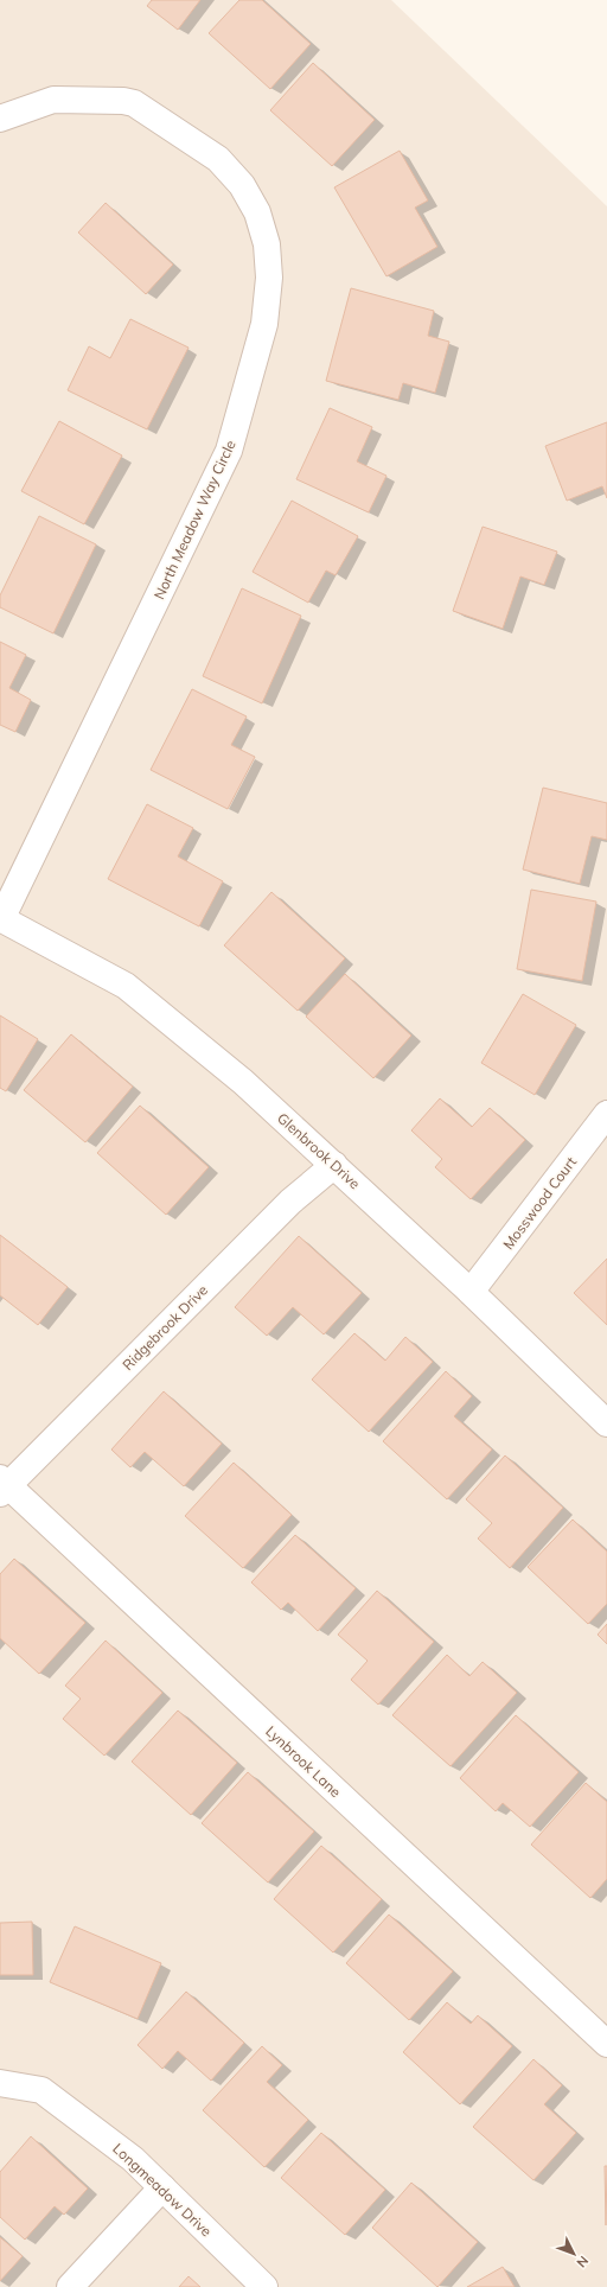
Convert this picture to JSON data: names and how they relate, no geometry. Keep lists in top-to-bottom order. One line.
{"streets":{"street":["North Meadow Way Circle","Glenbrook Drive","Mosswood Court","Ridgebrook Drive","Lynbrook Lane","Longmeadow Drive"]},"crossings":[["North Meadow Way Circle","Glenbrook Drive"],["Glenbrook Drive","Mosswood Court"],["Glenbrook Drive","Ridgebrook Drive"],["Ridgebrook Drive","Lynbrook Lane"]],"north":"bottom right"}
